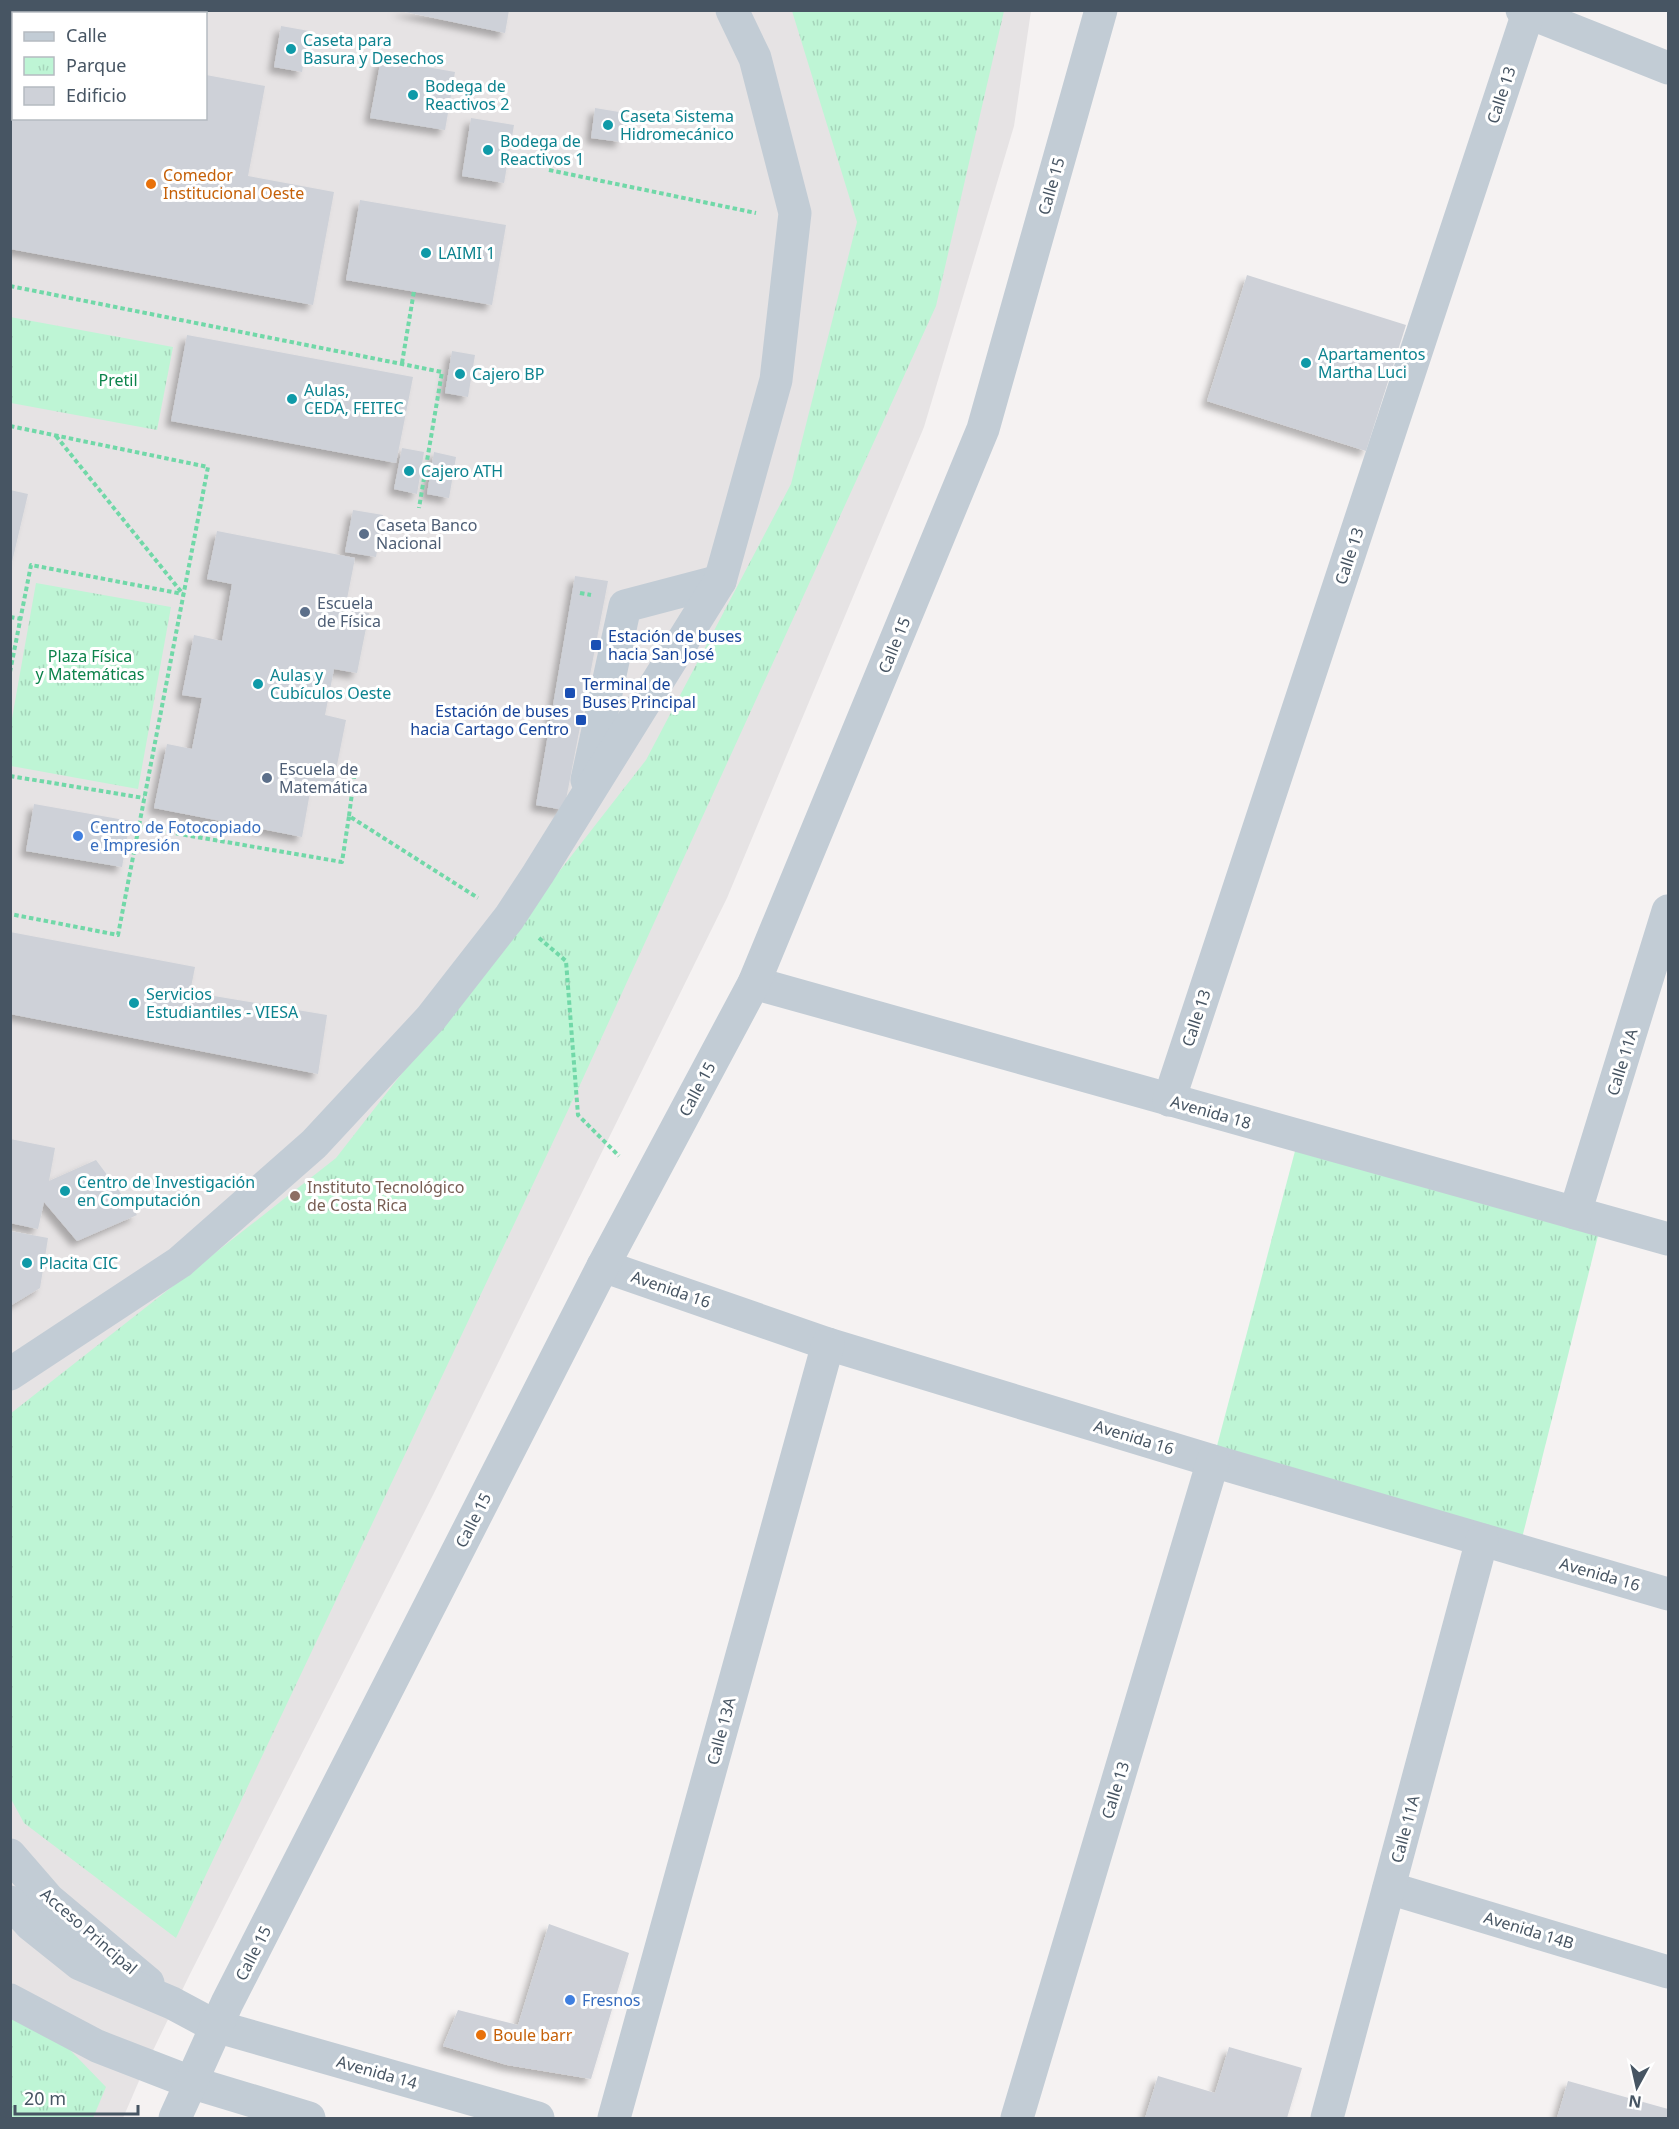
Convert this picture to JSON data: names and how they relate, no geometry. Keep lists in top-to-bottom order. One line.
{"streets":{"street":["Calle 13","Calle 15","Calle 11A","Avenida 18","Avenida 16","Calle 13A","Avenida 14B","Acceso Principal","Avenida 14"]},"crossings":[["Calle 13","Avenida 18"],["Calle 13","Avenida 16"],["Calle 15","Avenida 18"],["Calle 15","Avenida 16"],["Calle 15","Acceso Principal"],["Calle 15","Avenida 14"],["Calle 11A","Avenida 18"],["Calle 11A","Avenida 16"],["Calle 11A","Avenida 14B"],["Avenida 16","Calle 13A"],["Acceso Principal","Avenida 14"]],"parks":["Pretil","Plaza Física y Matemáticas"],"places":{"other":["Caseta para Basura y Desechos","Bodega de Reactivos 2","Caseta Sistema Hidromecánico","Bodega de Reactivos 1","Comedor Institucional Oeste","LAIMI 1","Apartamentos Martha Luci","Cajero BP","Aulas, CEDA, FEITEC","Cajero ATH","Caseta Banco Nacional","Escuela de Física","Aulas y Cubículos Oeste","Escuela de Matemática","Centro de Fotocopiado e Impresión","Servicios Estudiantiles - VIESA","Centro de Investigación en Computación","Instituto Tecnológico de Costa Rica","Placita CIC","Fresnos","Boule barr"],"transit":["Estación de buses hacia San José","Terminal de Buses Principal","Estación de buses hacia Cartago Centro"]},"legend":["Calle","Parque","Edificio"],"scale_bar":"20 m","north":"bottom"}
